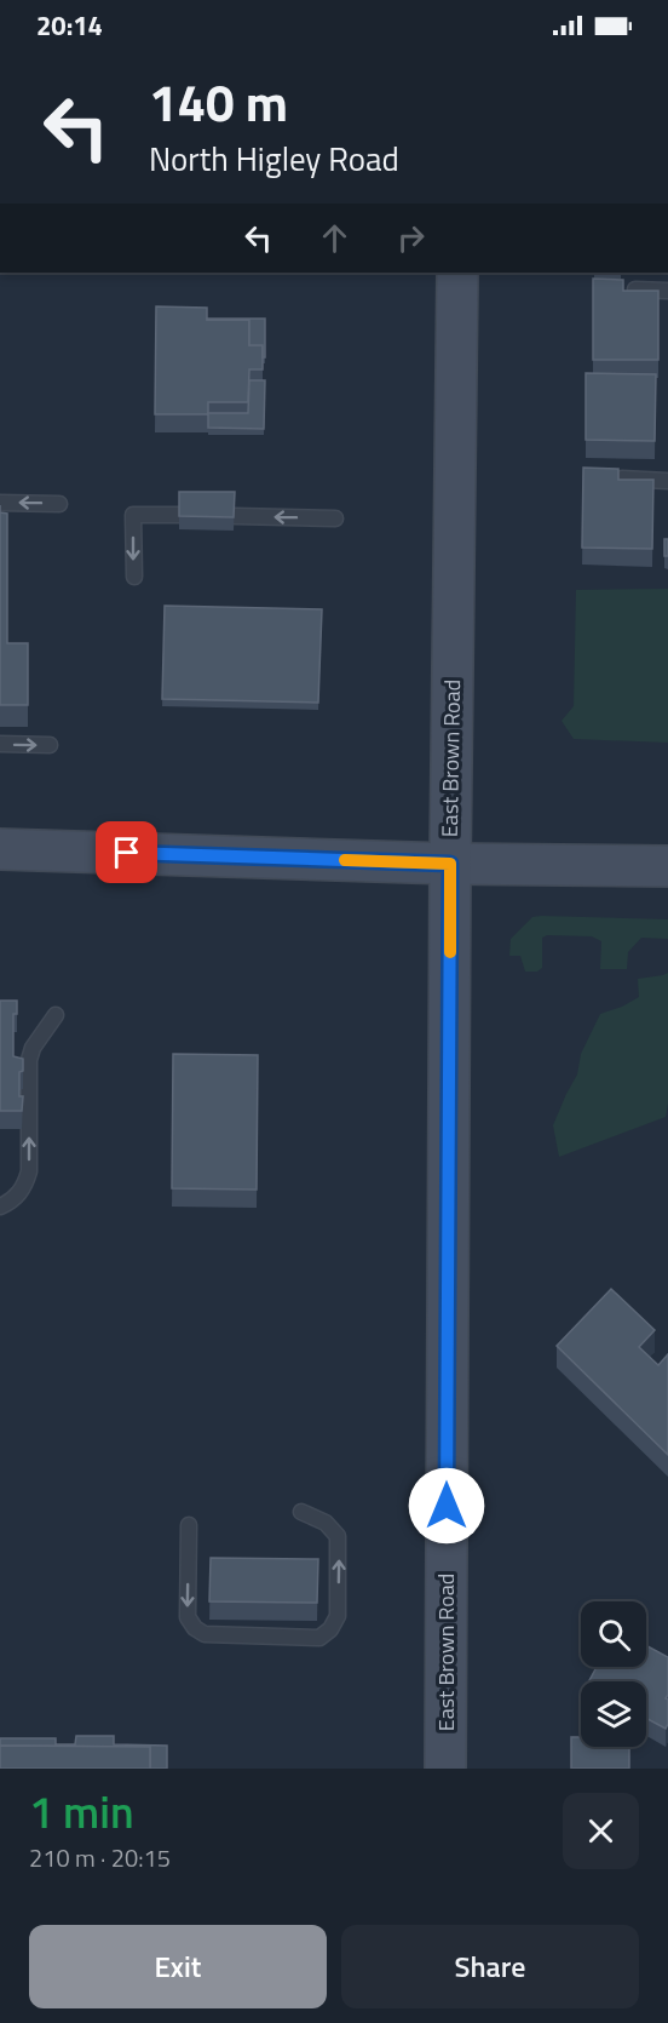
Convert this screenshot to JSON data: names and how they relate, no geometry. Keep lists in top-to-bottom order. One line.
{"streets":{"main road":["East Brown Road"]},"page":{"status":"20:14","turn":["140 m","North Higley Road"],"heading":["1 min","210 m · 20:15"],"buttons":["Exit","Share"]}}
